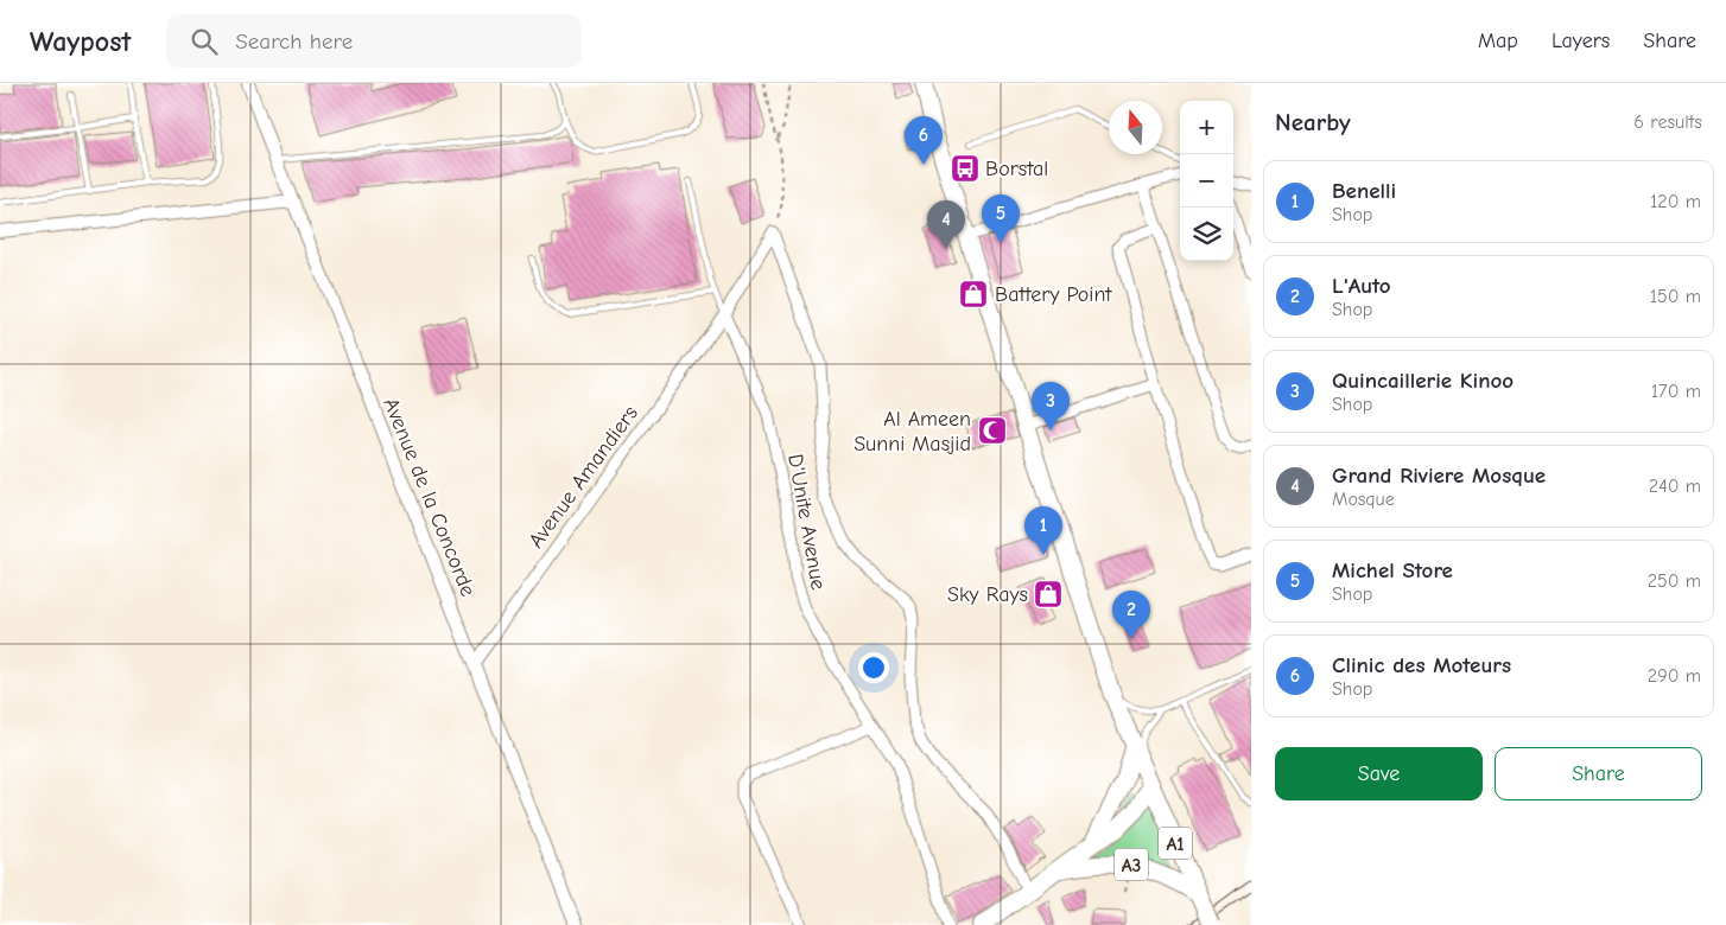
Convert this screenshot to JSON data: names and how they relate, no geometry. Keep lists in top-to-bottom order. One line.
{"streets":{"main road":["A1","A3"],"street":["Avenue Amandiers","Avenue de la Concorde","D'Unite Avenue"]},"crossings":[["Avenue Amandiers","Avenue de la Concorde"],["Avenue Amandiers","D'Unite Avenue"],["A1","A3"]],"places":{"bus stop":["Borstal"],"shop":["Battery Point","Sky Rays"],"mosque":["Al Ameen Sunni Masjid"]},"north":"top","page":{"header":"Waypost","search":"Search here","nav":["Map","Layers","Share"],"heading":["Nearby","6 results"],"map_buttons":["+","−"],"pins":["6","5","4","3","1","2"],"list":[{"mark":"1","name":"Benelli","note":"Shop","value":"120 m"},{"mark":"2","name":"L'Auto","note":"Shop","value":"150 m"},{"mark":"3","name":"Quincaillerie Kinoo","note":"Shop","value":"170 m"},{"mark":"4","name":"Grand Riviere Mosque","note":"Mosque","value":"240 m"},{"mark":"5","name":"Michel Store","note":"Shop","value":"250 m"},{"mark":"6","name":"Clinic des Moteurs","note":"Shop","value":"290 m"}],"buttons":["Save","Share"]}}
